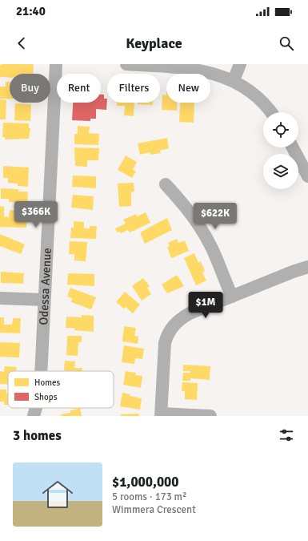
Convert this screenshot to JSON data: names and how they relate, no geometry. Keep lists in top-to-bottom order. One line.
{"streets":{"street":["Odessa Avenue"]},"legend":["Homes","Shops"],"page":{"status":"21:40","header":"Keyplace","chip":["Buy","Rent","Filters","New"],"price":["$366K","$622K","$1M"],"heading":"3 homes","list":[{"name":"$1,000,000","note":"5 rooms · 173 m² · Wimmera Crescent"}]}}
